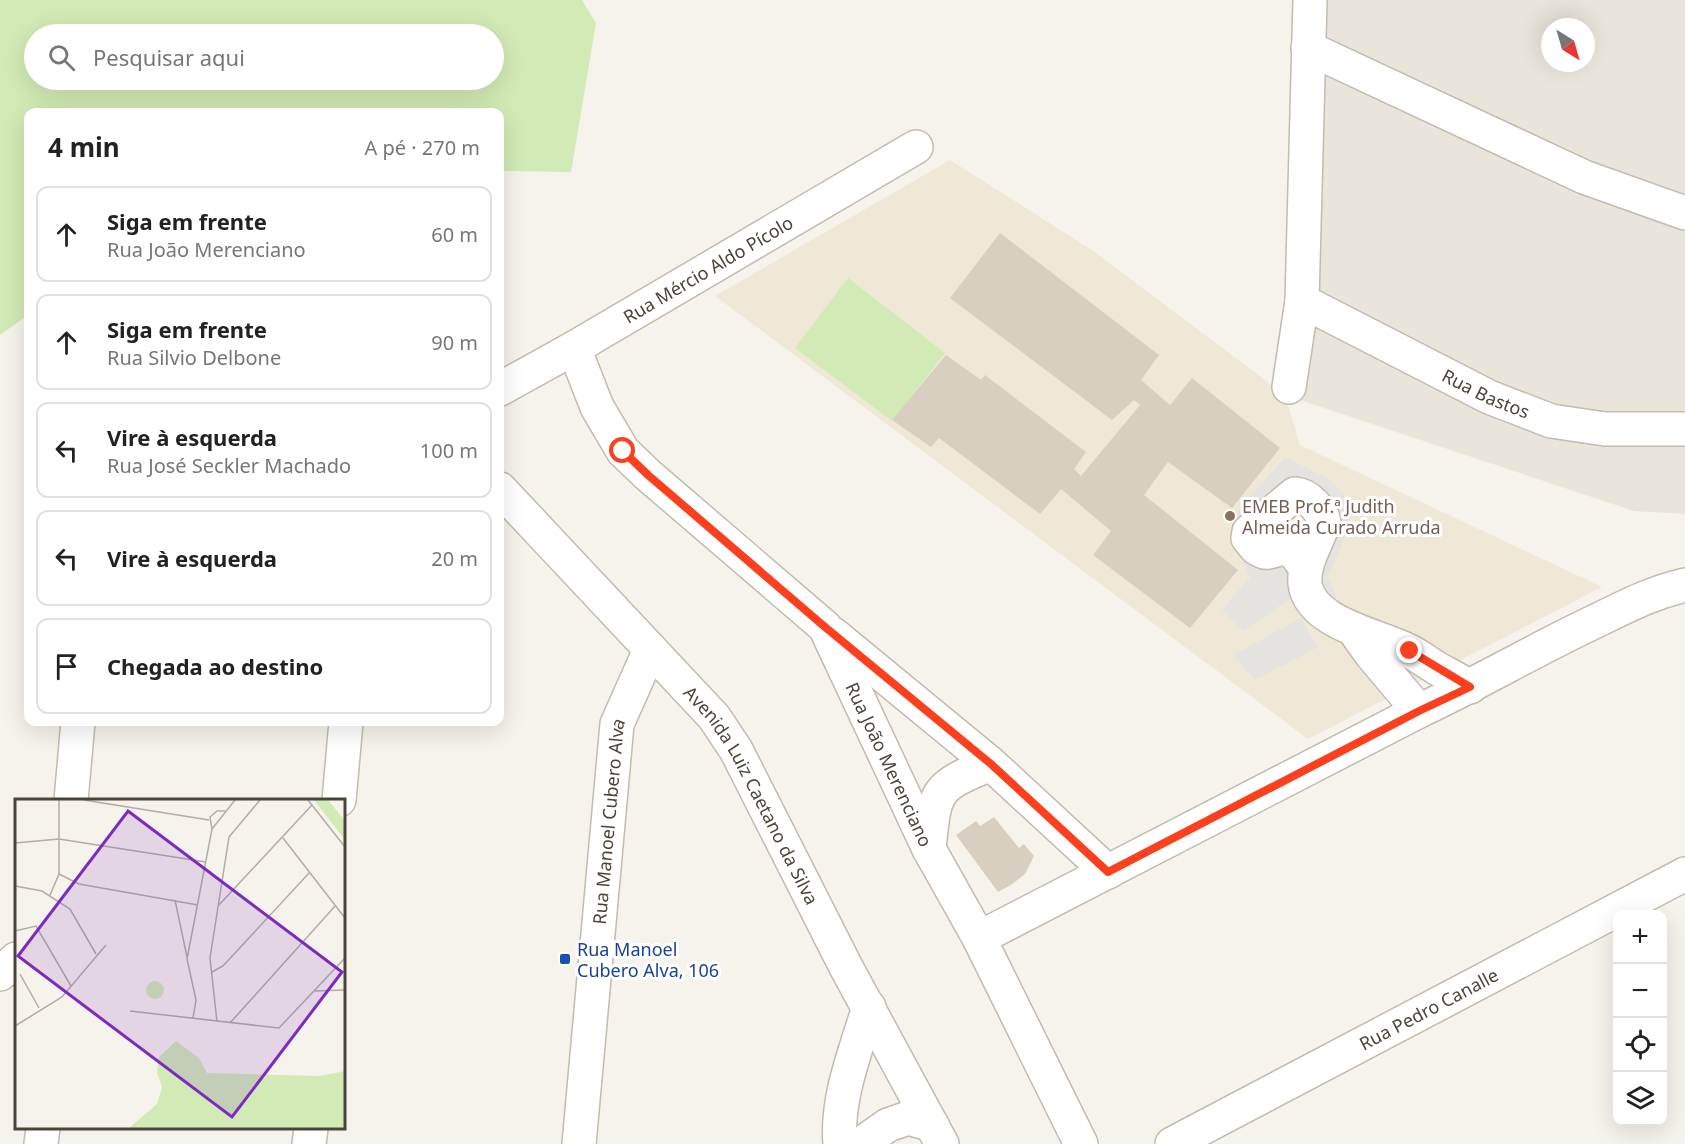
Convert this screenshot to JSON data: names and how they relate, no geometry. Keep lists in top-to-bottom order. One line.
{"streets":{"street":["Rua Mércio Aldo Pícolo","Rua Bastos","Rua João Merenciano","Avenida Luiz Caetano da Silva","Rua Manoel Cubero Alva","Rua Pedro Canalle"]},"crossings":[["Rua Mércio Aldo Pícolo","Rua João Merenciano"],["Avenida Luiz Caetano da Silva","Rua Manoel Cubero Alva"]],"places":{"other":["EMEB Prof.ª Judith Almeida Curado Arruda"],"transit":["Rua Manoel Cubero Alva, 106"]},"north":"bottom right","page":{"search":"Pesquisar aqui","heading":["4 min","A pé · 270 m"],"list":[["Siga em frente","Rua João Merenciano","60 m"],["Siga em frente","Rua Silvio Delbone","90 m"],["Vire à esquerda","Rua José Seckler Machado","100 m"],["Vire à esquerda","20 m"],"Chegada ao destino"],"map_buttons":["+","−"]}}
